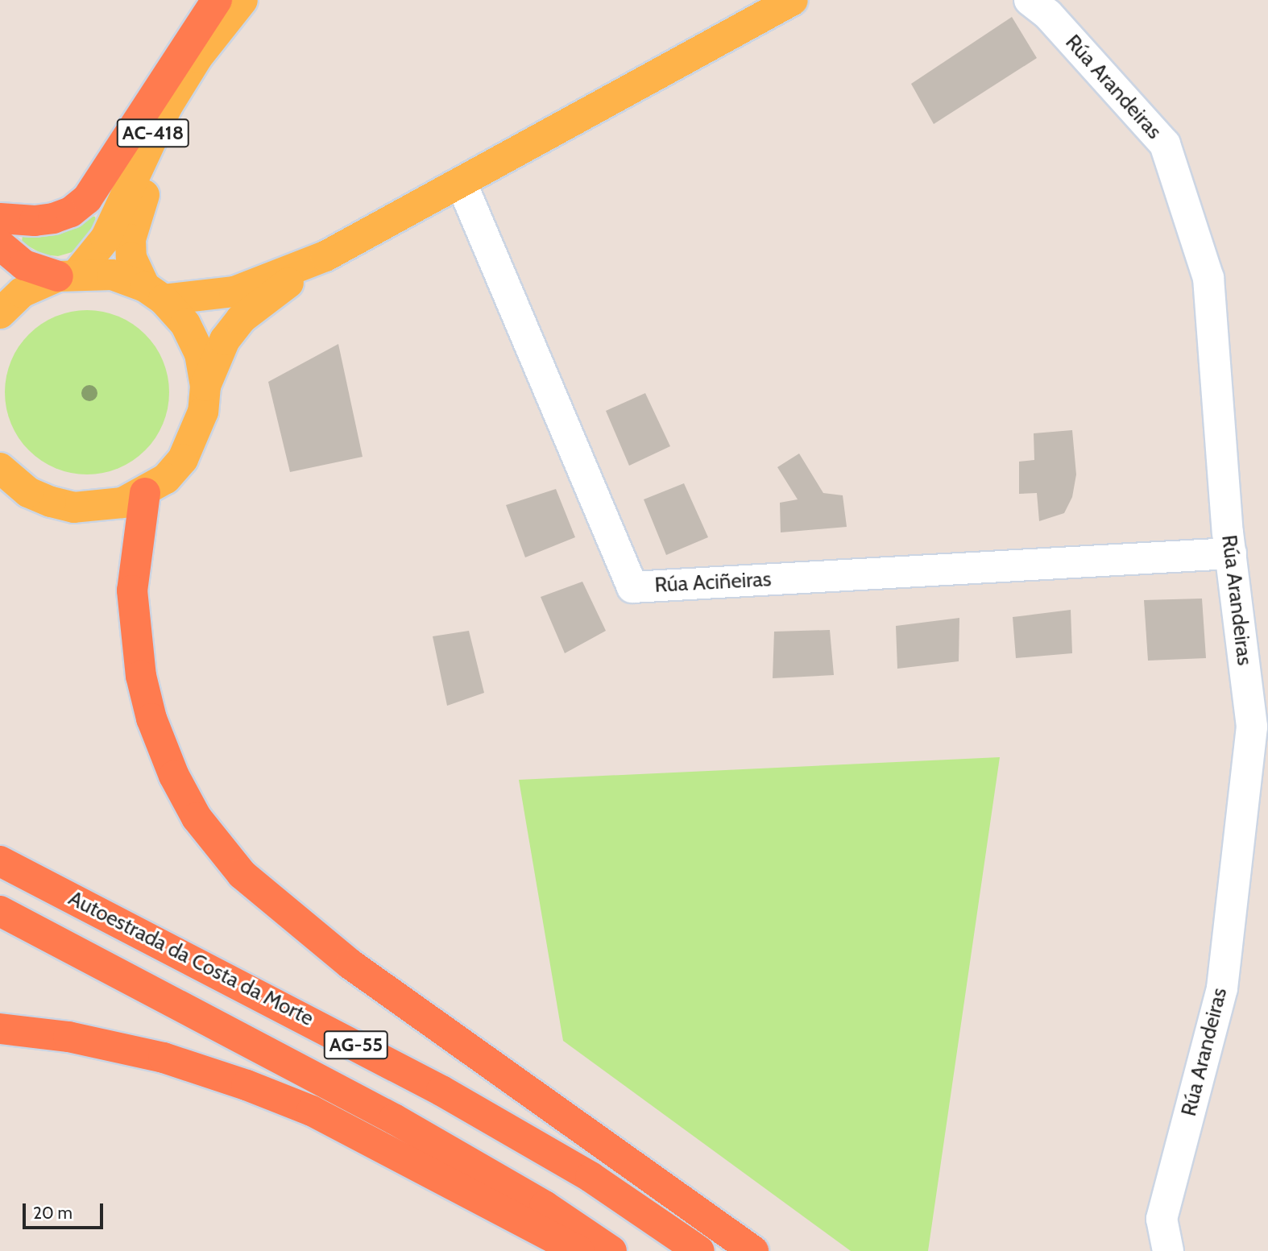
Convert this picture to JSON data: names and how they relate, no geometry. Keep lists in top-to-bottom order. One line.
{"streets":{"highway":["Autoestrada da Costa da Morte","AG-55"],"main road":["AC-418"],"street":["Rúa Arandeiras","Rúa Aciñeiras"]},"crossings":[["Rúa Arandeiras","Rúa Aciñeiras"]],"scale_bar":"20 m"}
